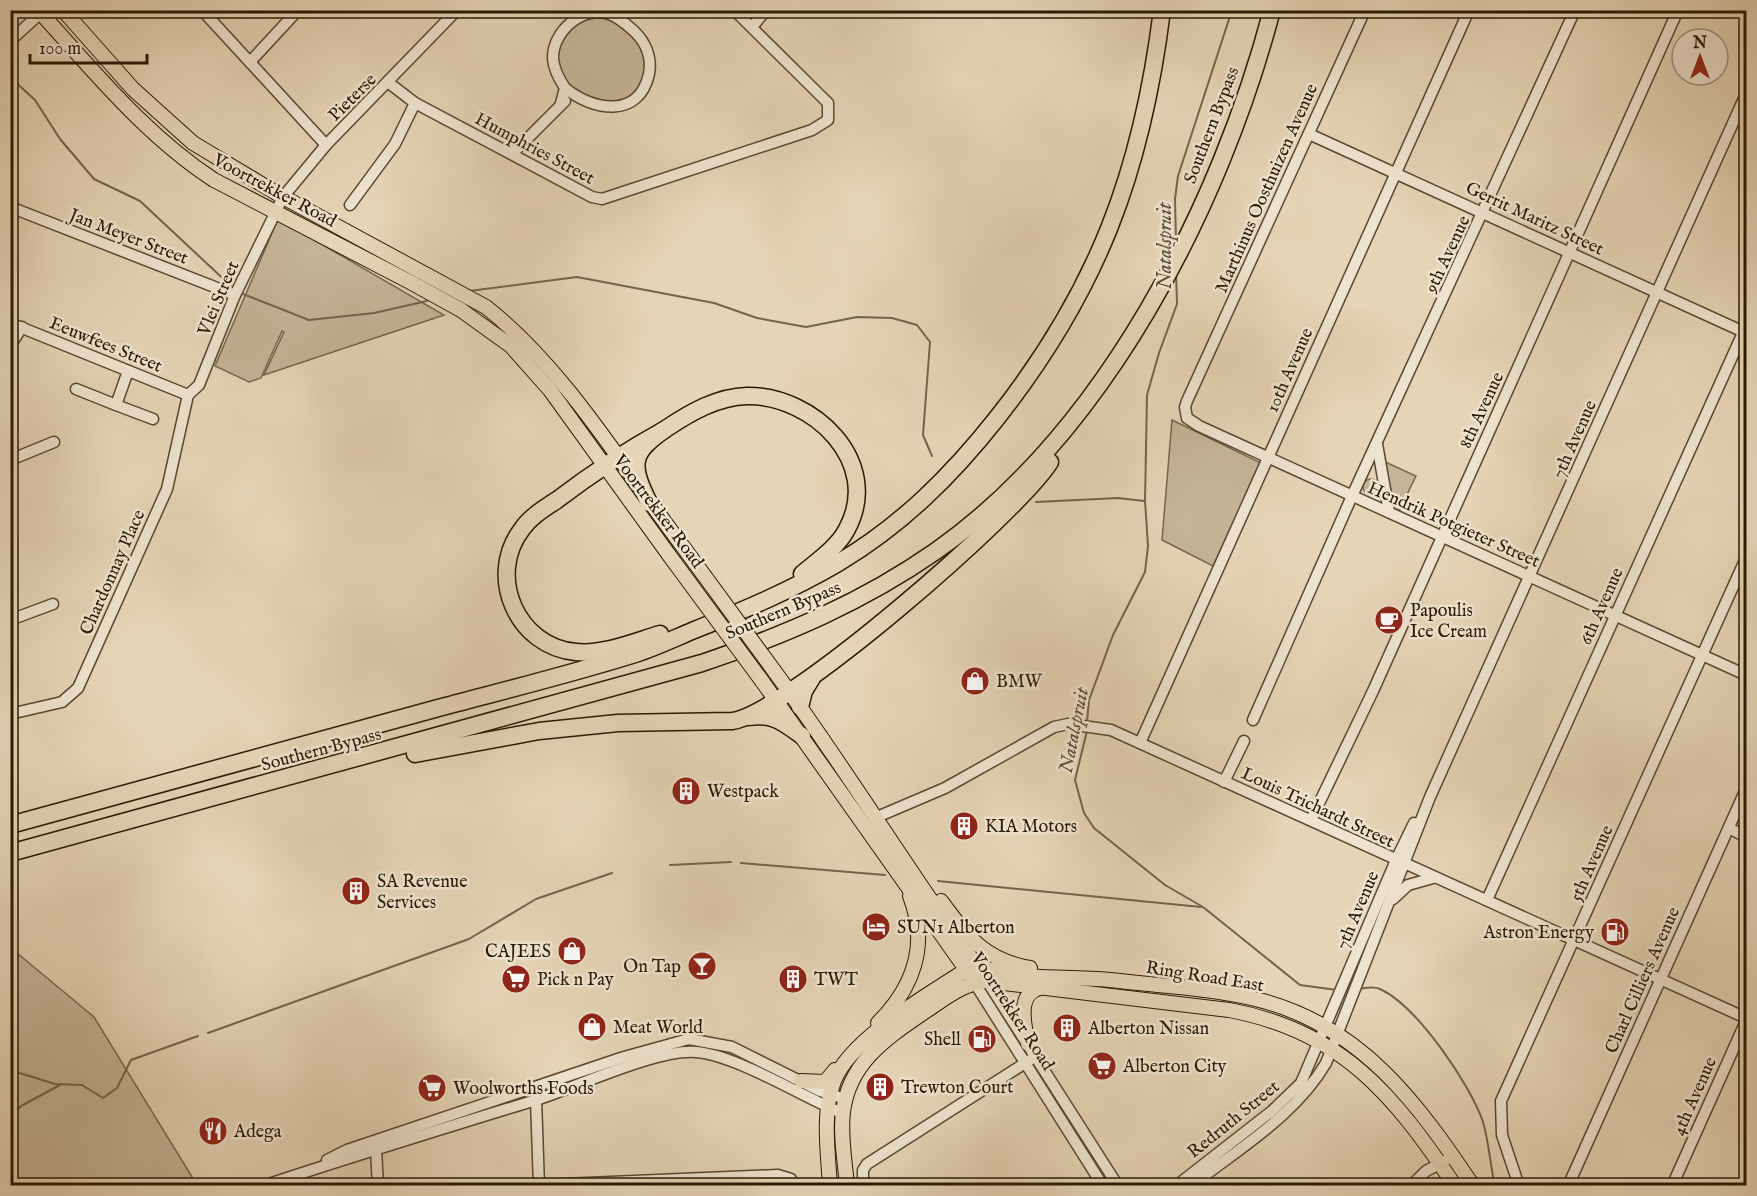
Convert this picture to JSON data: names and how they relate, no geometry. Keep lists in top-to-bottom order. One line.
{"streets":{"highway":["Southern Bypass"],"main road":["Voortrekker Road","Ring Road East"],"street":["Pieterse","Humphries Street","Marthinus Oosthuizen Avenue","Gerrit Maritz Street","Jan Meyer Street","9th Avenue","Vlei Street","Eeuwfees Street","10th Avenue","8th Avenue","7th Avenue","Hendrik Potgieter Street","Chardonnay Place","6th Avenue","Louis Trichardt Street","5th Avenue","Charl Cilliers Avenue","4th Avenue","Redruth Street"]},"crossings":[["Pieterse","Humphries Street"],["Pieterse","Voortrekker Road"],["Pieterse","Vlei Street"],["Marthinus Oosthuizen Avenue","Gerrit Maritz Street"],["Marthinus Oosthuizen Avenue","Hendrik Potgieter Street"],["Voortrekker Road","Vlei Street"],["Voortrekker Road","Louis Trichardt Street"],["Voortrekker Road","Ring Road East"],["Gerrit Maritz Street","9th Avenue"],["Gerrit Maritz Street","10th Avenue"],["Gerrit Maritz Street","8th Avenue"],["Gerrit Maritz Street","7th Avenue"],["Gerrit Maritz Street","6th Avenue"],["Jan Meyer Street","Vlei Street"],["9th Avenue","Hendrik Potgieter Street"],["Vlei Street","Eeuwfees Street"],["Vlei Street","Chardonnay Place"],["Eeuwfees Street","Chardonnay Place"],["10th Avenue","Hendrik Potgieter Street"],["10th Avenue","Louis Trichardt Street"],["8th Avenue","Hendrik Potgieter Street"],["8th Avenue","Louis Trichardt Street"],["7th Avenue","Hendrik Potgieter Street"],["7th Avenue","Louis Trichardt Street"],["Hendrik Potgieter Street","6th Avenue"],["Hendrik Potgieter Street","5th Avenue"],["6th Avenue","Louis Trichardt Street"],["Louis Trichardt Street","5th Avenue"],["Louis Trichardt Street","Charl Cilliers Avenue"],["Louis Trichardt Street","4th Avenue"],["Ring Road East","Redruth Street"]],"water":["Natalspruit"],"places":{"cafe":["Papoulis Ice Cream"],"shop":["BMW","CAJEES","Meat World"],"building":["Westpack","KIA Motors","SA Revenue Services","TWT","Alberton Nissan","Trewton Court"],"hotel":["SUN1 Alberton"],"fuel station":["Astron Energy","Shell"],"bar":["On Tap"],"supermarket":["Pick n Pay","Alberton City","Woolworths Foods"],"restaurant":["Adega"]},"scale_bar":"100 m","north":"top"}
